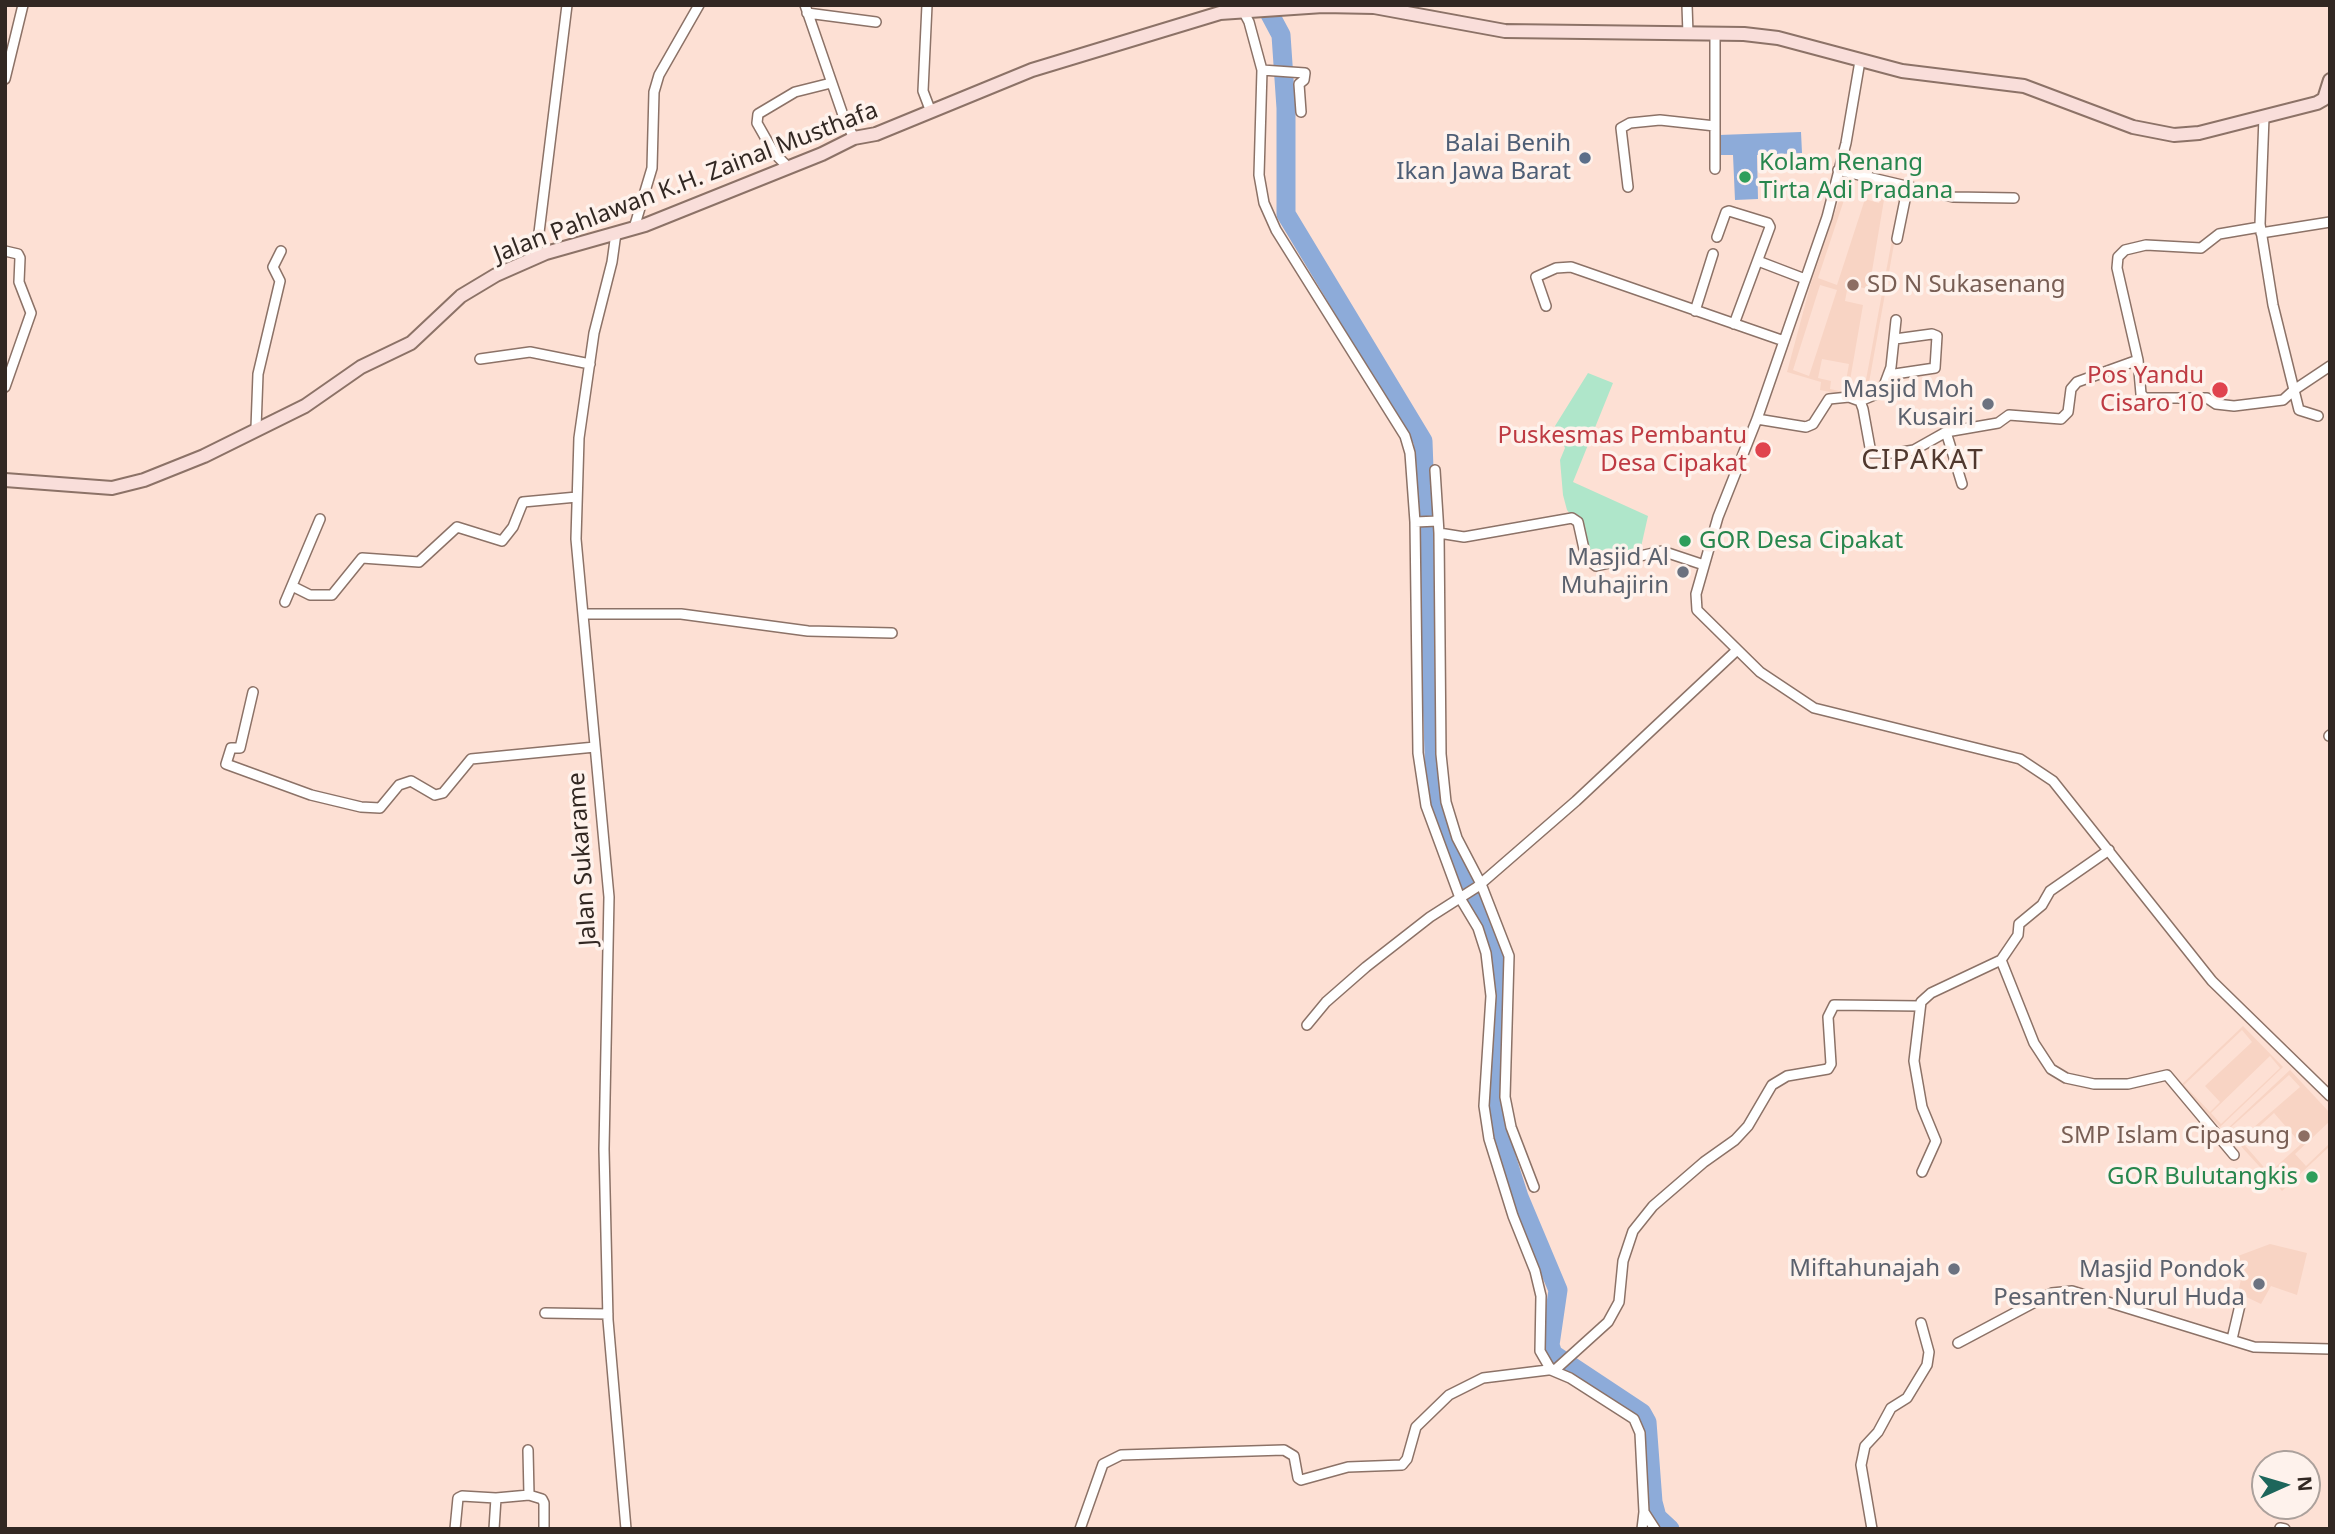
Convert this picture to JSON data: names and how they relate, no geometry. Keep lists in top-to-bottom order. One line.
{"streets":{"street":["Jalan Pahlawan K.H. Zainal Musthafa","Jalan Sukarame"]},"crossings":[["Jalan Pahlawan K.H. Zainal Musthafa","Jalan Sukarame"]],"districts":["CIPAKAT"],"places":["Balai Benih Ikan Jawa Barat","Kolam Renang Tirta Adi Pradana","SD N Sukasenang","Pos Yandu Cisaro 10","Masjid Moh Kusairi","Puskesmas Pembantu Desa Cipakat","GOR Desa Cipakat","Masjid Al Muhajirin","SMP Islam Cipasung","GOR Bulutangkis","Miftahunajah","Masjid Pondok Pesantren Nurul Huda"],"north":"right"}
